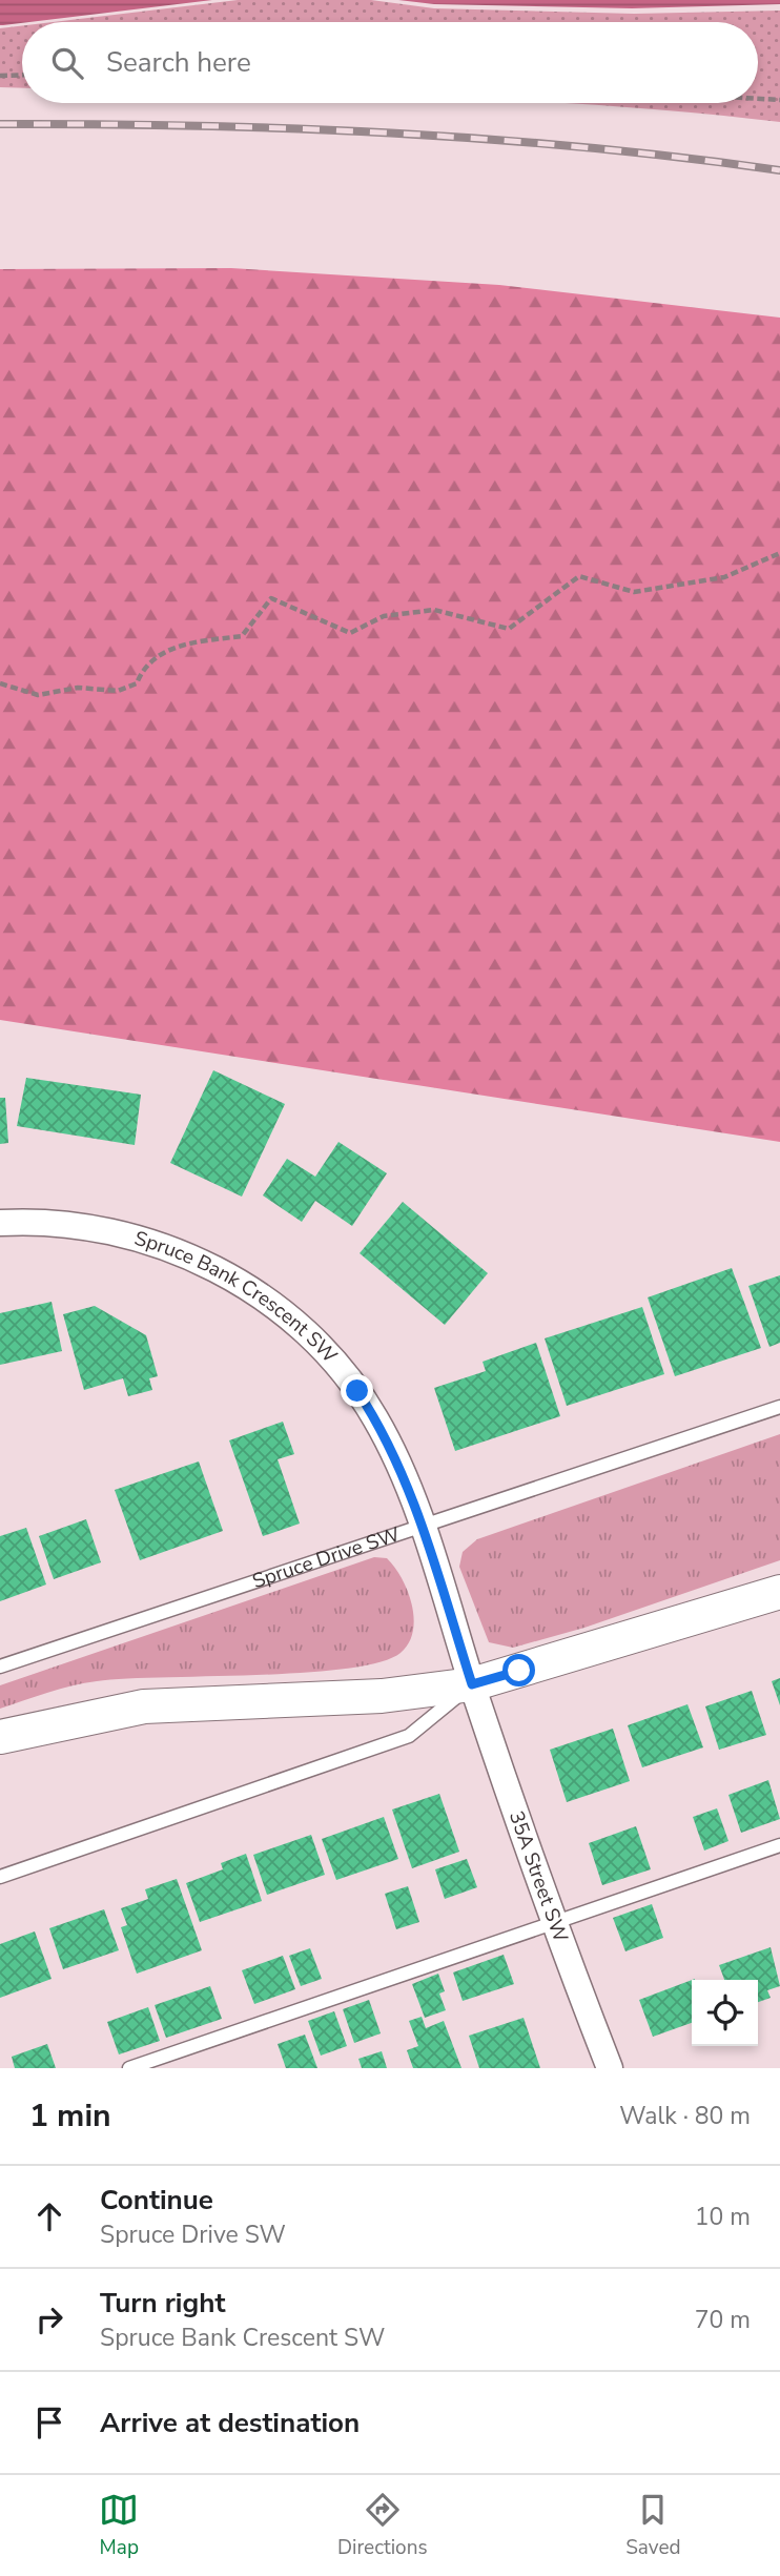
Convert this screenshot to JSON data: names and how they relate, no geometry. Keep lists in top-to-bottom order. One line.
{"streets":{"street":["Spruce Bank Crescent SW","35A Street SW"],"lane":["Spruce Drive SW"]},"crossings":[["Spruce Bank Crescent SW","Spruce Drive SW"],["Spruce Bank Crescent SW","35A Street SW"]],"page":{"search":"Search here","heading":["1 min","Walk · 80 m"],"list":[["Continue","Spruce Drive SW","10 m"],["Turn right","Spruce Bank Crescent SW","70 m"],"Arrive at destination"],"nav":["Map","Directions","Saved"]}}
